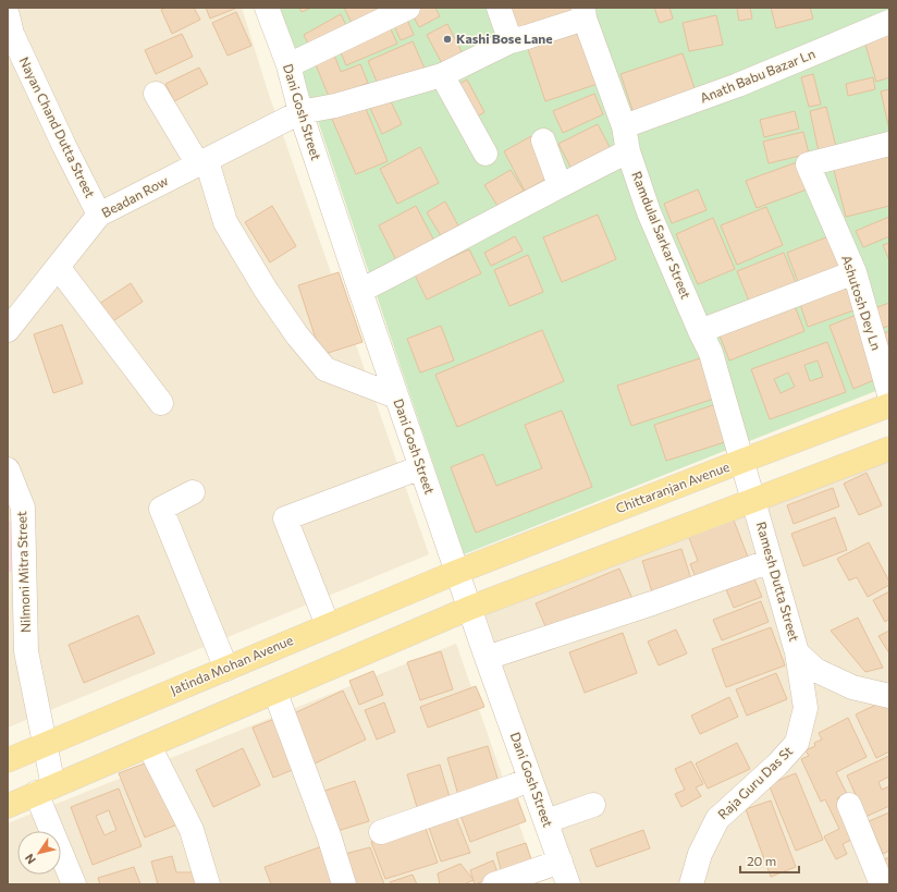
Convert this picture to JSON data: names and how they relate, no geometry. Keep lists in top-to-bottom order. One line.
{"streets":{"main road":["Chittaranjan Avenue","Jatinda Mohan Avenue"],"street":["Anath Babu Bazar Ln","Dani Gosh Street","Nayan Chand Dutta Street","Beadan Row","Ramdulal Sarkar Street","Ashutosh Dey Ln","Nilmoni Mitra Street","Ramesh Dutta Street","Raja Guru Das St"]},"crossings":[["Anath Babu Bazar Ln","Ramdulal Sarkar Street"],["Dani Gosh Street","Beadan Row"],["Dani Gosh Street","Chittaranjan Avenue"],["Dani Gosh Street","Jatinda Mohan Avenue"],["Nayan Chand Dutta Street","Beadan Row"],["Beadan Row","Ramdulal Sarkar Street"],["Ramdulal Sarkar Street","Chittaranjan Avenue"],["Ramdulal Sarkar Street","Ramesh Dutta Street"],["Chittaranjan Avenue","Ramesh Dutta Street"],["Chittaranjan Avenue","Jatinda Mohan Avenue"],["Nilmoni Mitra Street","Jatinda Mohan Avenue"],["Ramesh Dutta Street","Raja Guru Das St"]],"places":["Kashi Bose Lane"],"scale_bar":"20 m","north":"bottom left"}
